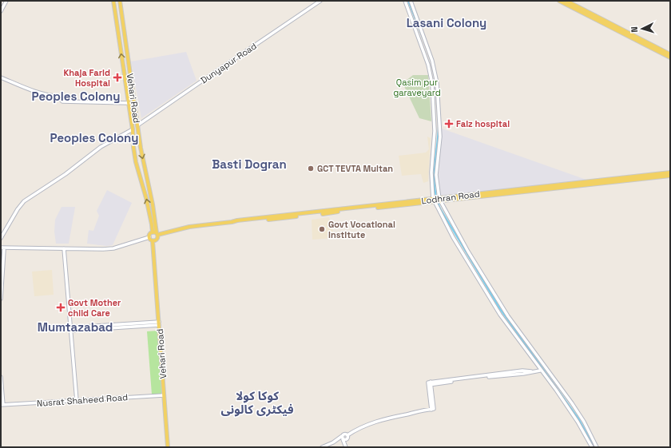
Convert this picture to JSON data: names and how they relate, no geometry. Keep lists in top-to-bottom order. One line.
{"streets":{"main road":["Vehari Road","Lodhran Road"],"street":["Dunyapur Road","Nusrat Shaheed Road"]},"crossings":[["Dunyapur Road","Vehari Road"],["Vehari Road","Lodhran Road"],["Vehari Road","Nusrat Shaheed Road"]],"districts":["Lasani Colony","Peoples Colony","Peoples Colony","Basti Dogran","Mumtazabad","کوکا کولا فیکٹری کالونی"],"parks":["Qasim pur garaveyard"],"places":{"health":["Khaja Farid Hospital","Faiz hospital","Govt Mother child Care"],"other":["GCT TEVTA Multan","Govt Vocational Institute"]},"north":"left"}
